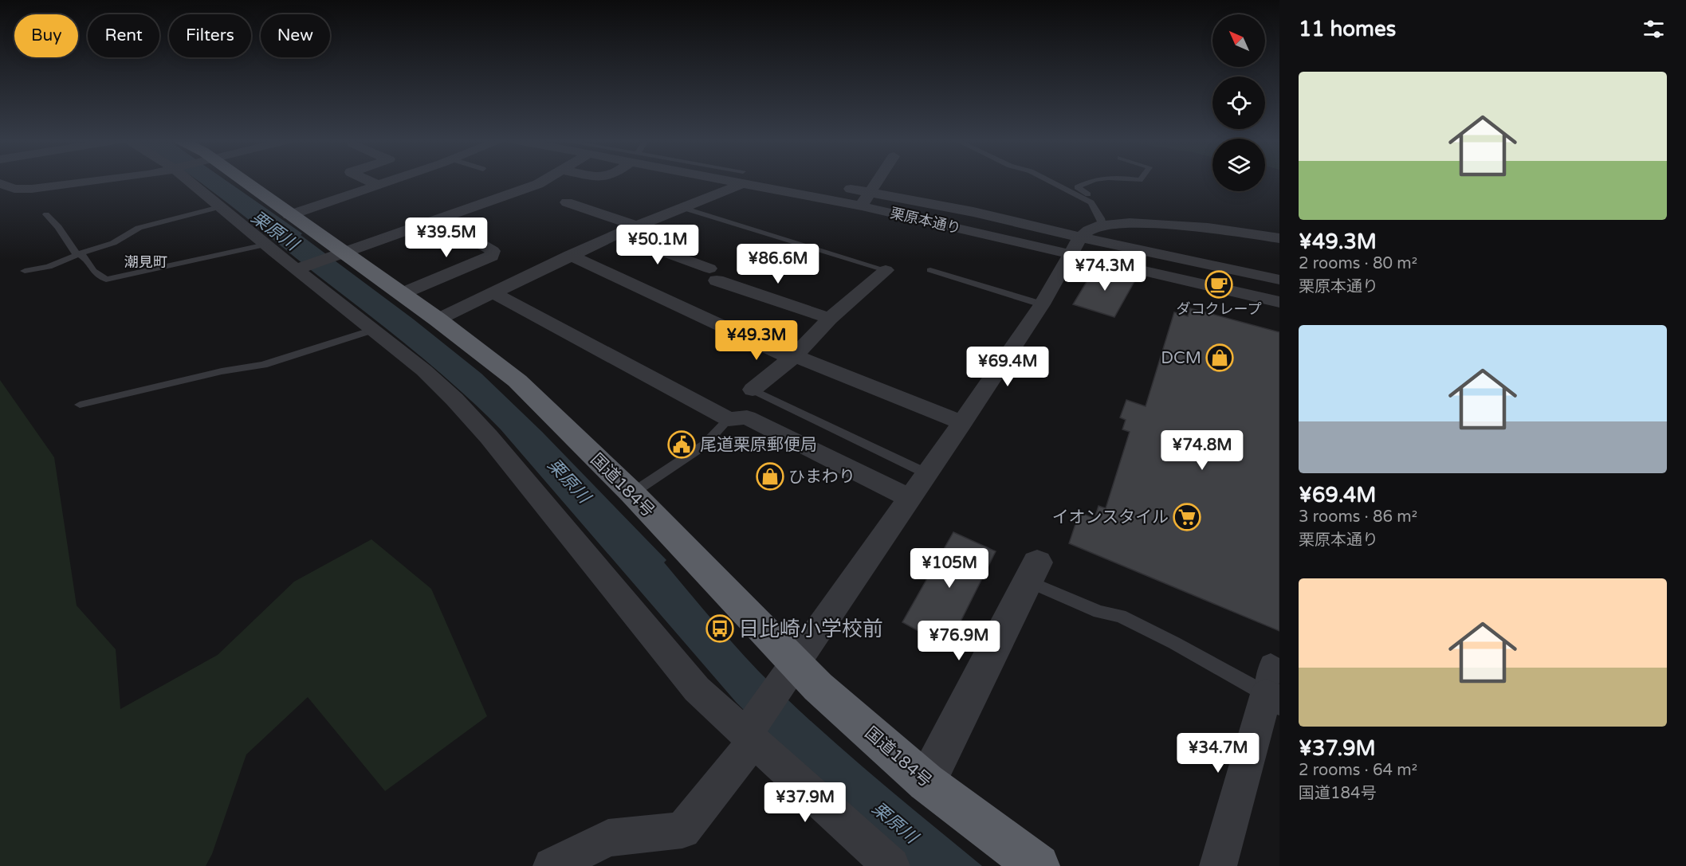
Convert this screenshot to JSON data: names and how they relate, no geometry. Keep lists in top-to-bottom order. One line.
{"streets":{"highway":["国道184号"],"street":["栗原本通り"]},"districts":["潮見町"],"water":["栗原川"],"places":{"cafe":["ダコクレープ"],"shop":["DCM","ひまわり"],"public building":["尾道栗原郵便局"],"supermarket":["イオンスタイル"],"bus stop":["日比崎小学校前"]},"north":"top left","page":{"heading":"11 homes","chip":["Buy","Rent","Filters","New"],"list":[{"name":"¥49.3M","note":"2 rooms · 80 m² · 栗原本通り"},{"name":"¥69.4M","note":"3 rooms · 86 m² · 栗原本通り"},{"name":"¥37.9M","note":"2 rooms · 64 m² · 国道184号"}],"price":["¥39.5M","¥50.1M","¥86.6M","¥74.3M","¥49.3M","¥69.4M","¥74.8M","¥105M","¥76.9M","¥34.7M","¥37.9M"]}}
